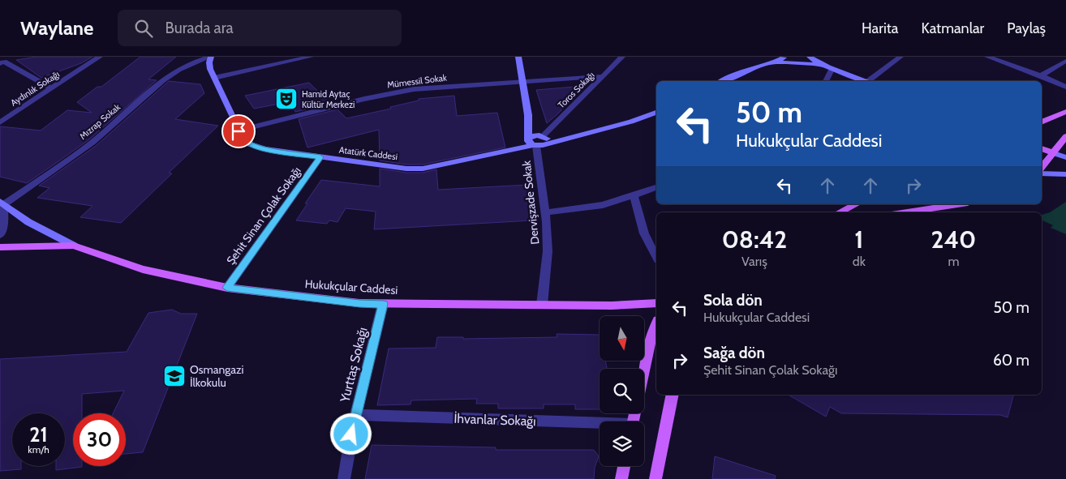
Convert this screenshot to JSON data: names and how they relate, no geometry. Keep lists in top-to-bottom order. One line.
{"streets":{"main road":["Hukukçular Caddesi"],"street":["Mümessil Sokak","Aydınlık Sokağı","Toros Sokağı","Mızrap Sokak","Atatürk Caddesi","Dervişzade Sokak","Şehit Sinan Çolak Sokağı","Yurttaş Sokağı","İhvanlar Sokağı"]},"crossings":[["Mümessil Sokak","Toros Sokağı"],["Mümessil Sokak","Atatürk Caddesi"],["Toros Sokağı","Atatürk Caddesi"],["Toros Sokağı","Dervişzade Sokak"],["Mızrap Sokak","Atatürk Caddesi"],["Mızrap Sokak","Hukukçular Caddesi"],["Atatürk Caddesi","Dervişzade Sokak"],["Atatürk Caddesi","Şehit Sinan Çolak Sokağı"],["Dervişzade Sokak","Hukukçular Caddesi"],["Şehit Sinan Çolak Sokağı","Hukukçular Caddesi"],["Hukukçular Caddesi","Yurttaş Sokağı"],["Yurttaş Sokağı","İhvanlar Sokağı"]],"places":{"theatre":["Hamid Aytaç Kültür Merkezi"],"school or university":["Osmangazi İlkokulu"]},"north":"bottom","page":{"header":"Waylane","search":"Burada ara","nav":["Harita","Katmanlar","Paylaş"],"turn":["50 m","Hukukçular Caddesi"],"eta":["08:42","Varış","1","dk","240","m"],"list":[{"name":"Sola dön","note":"Hukukçular Caddesi","value":"50 m"},{"name":"Sağa dön","note":"Şehit Sinan Çolak Sokağı","value":"60 m"}],"speed":"21 km/h","limit":"30"}}
